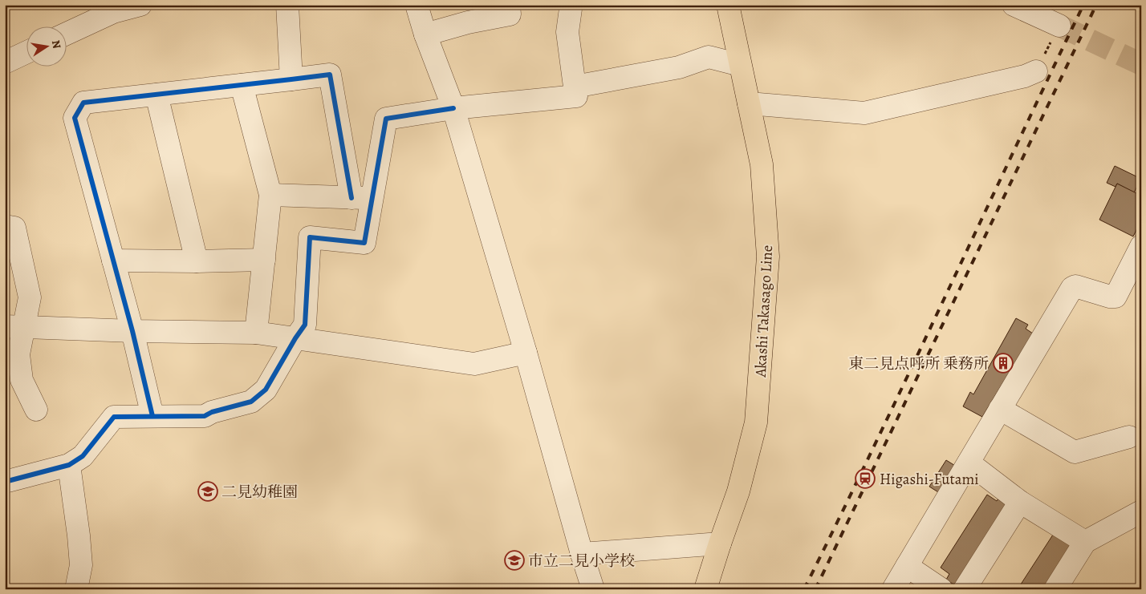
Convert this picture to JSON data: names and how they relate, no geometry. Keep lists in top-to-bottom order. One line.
{"streets":{"main road":["Akashi Takasago Line"]},"places":{"building":["東二見点呼所 乗務所"],"station":["Higashi-Futami"],"school or university":["二見幼稚園","市立二見小学校"]},"north":"right"}
